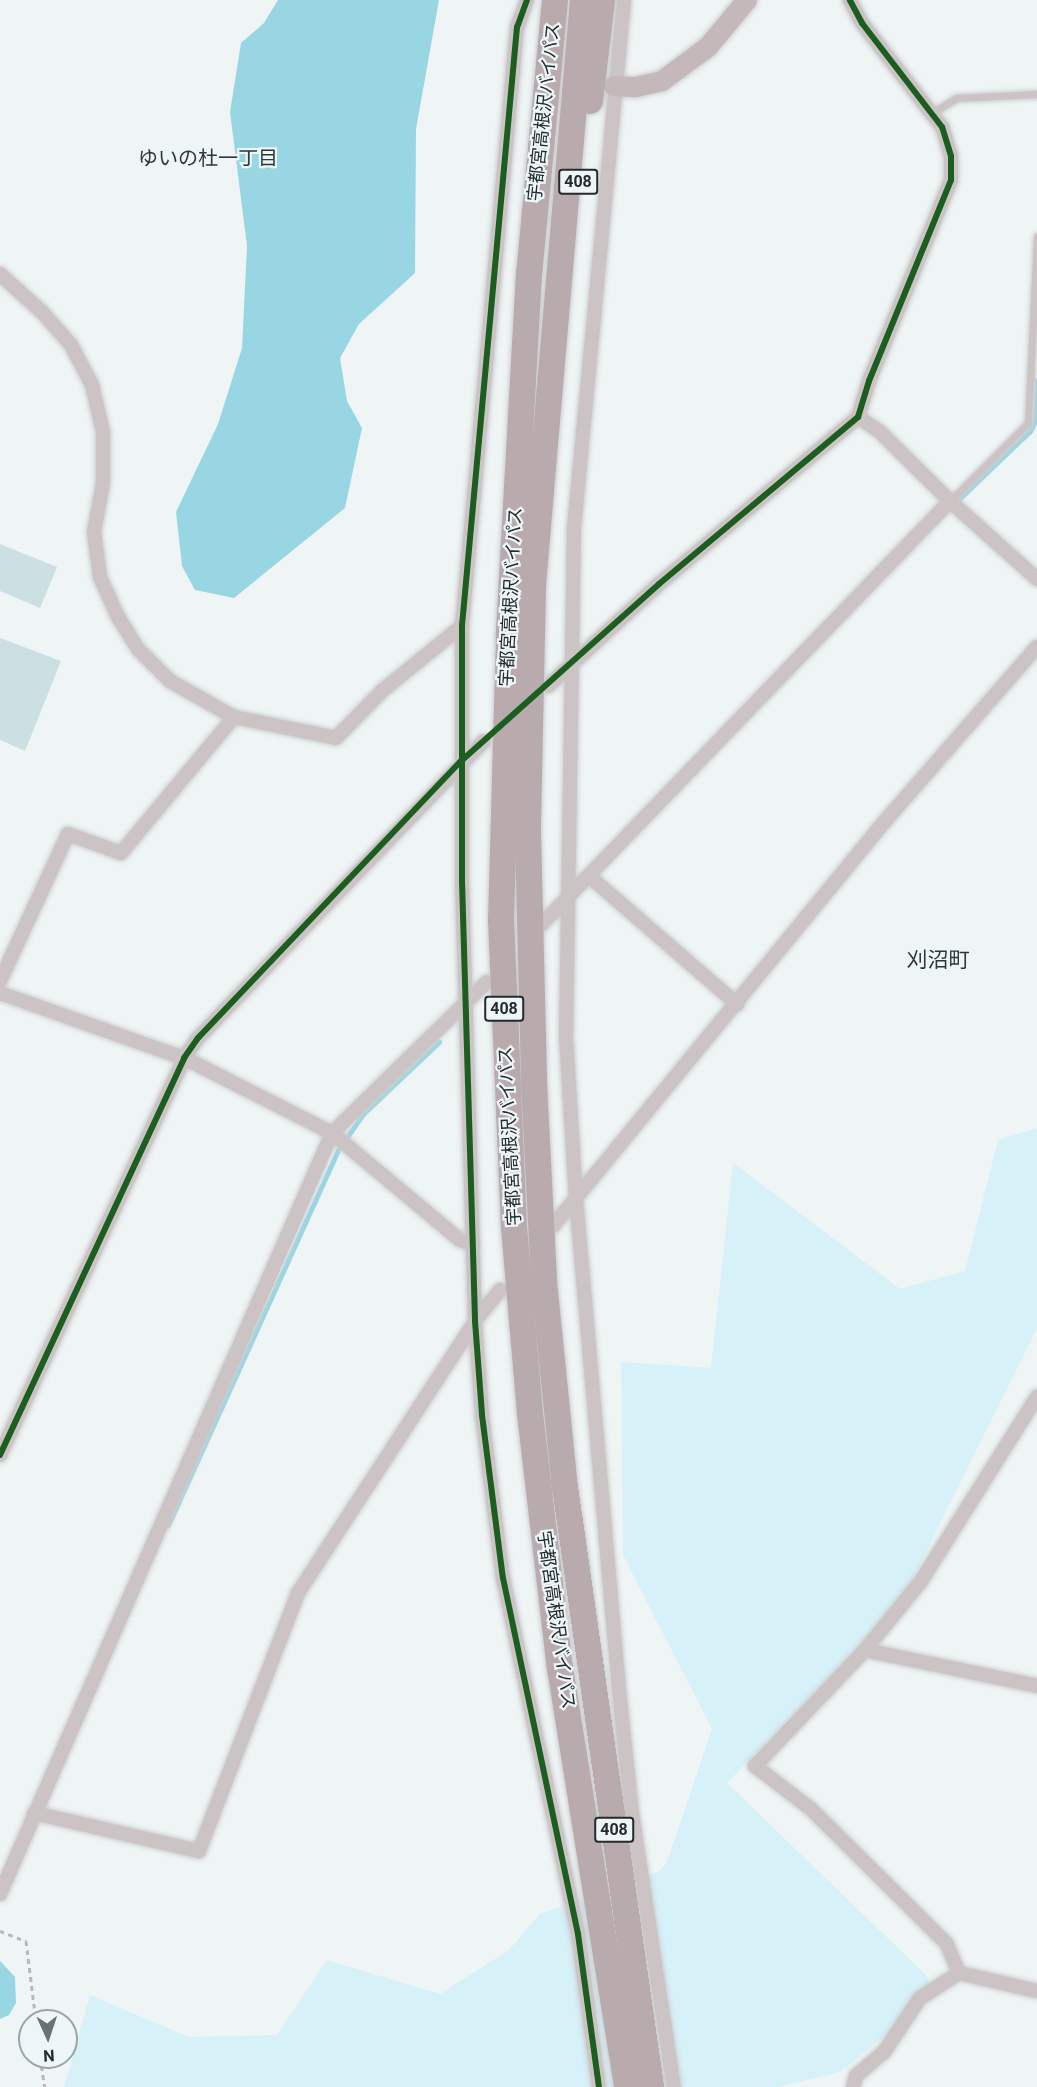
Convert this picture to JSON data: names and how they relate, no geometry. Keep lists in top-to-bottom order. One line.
{"streets":{"highway":["宇都宮高根沢バイパス","408"]},"crossings":[["宇都宮高根沢バイパス","408"]],"districts":["ゆいの杜一丁目","刈沼町"],"north":"bottom"}
